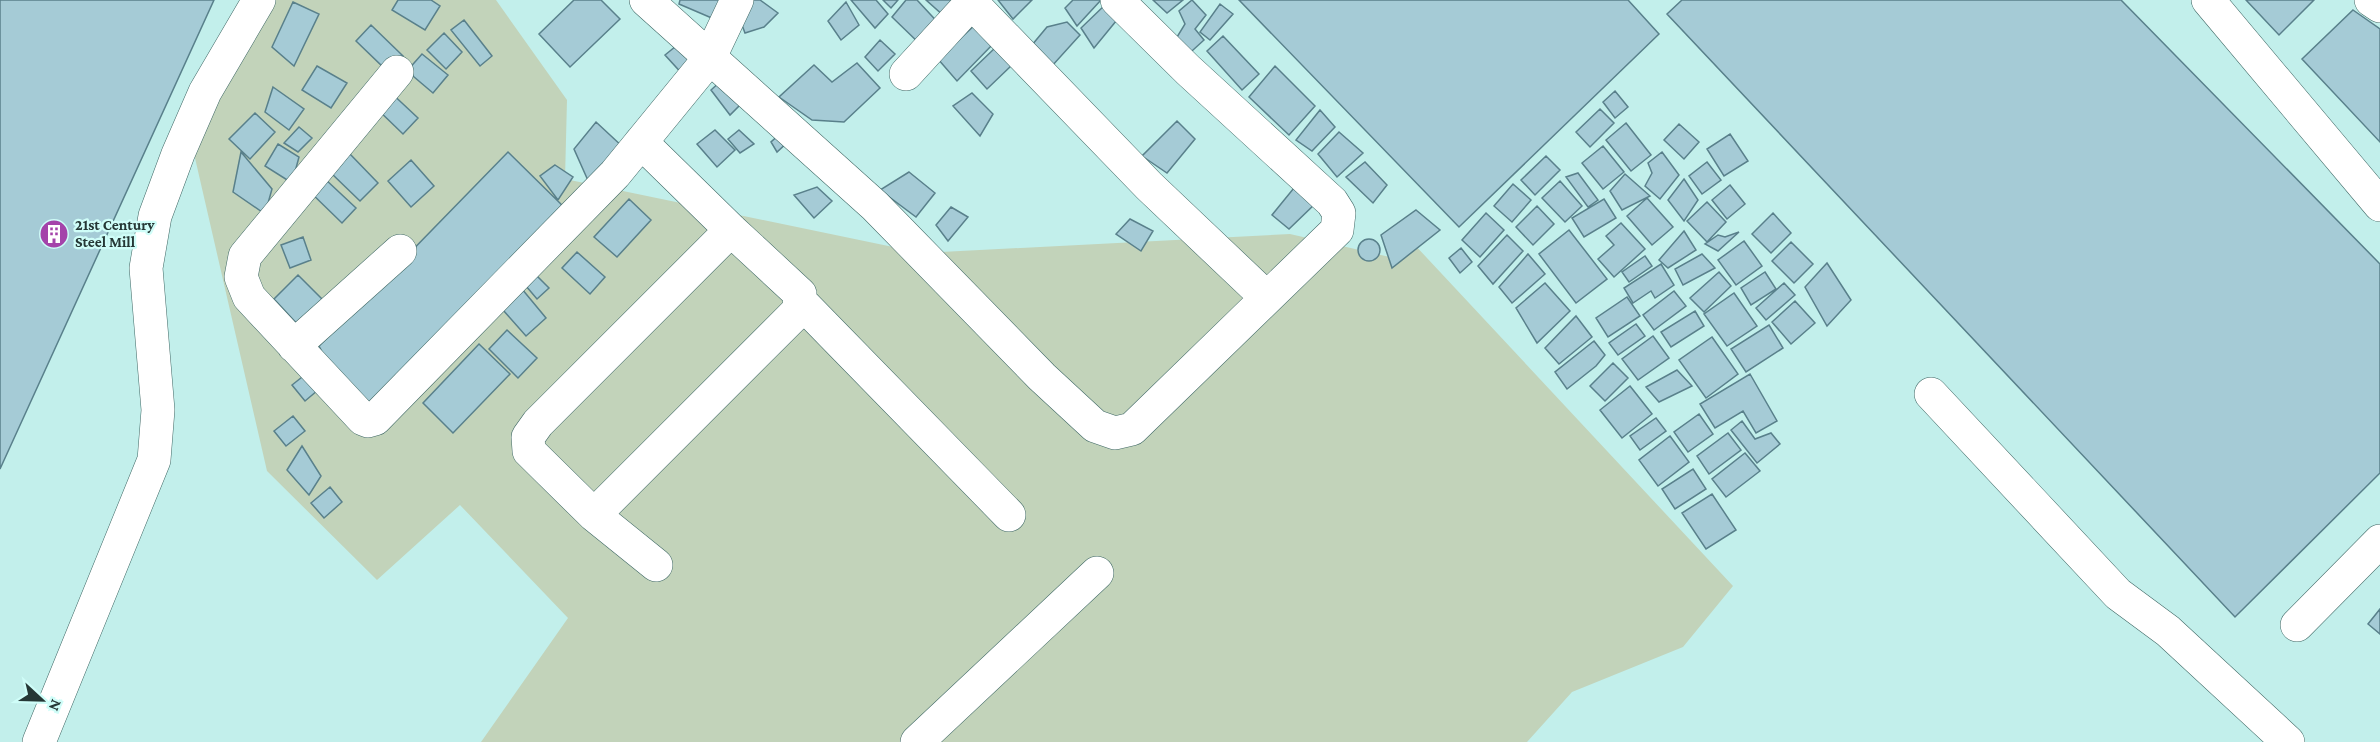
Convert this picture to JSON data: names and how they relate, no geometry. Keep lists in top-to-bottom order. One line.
{"places":{"building":["21st Century Steel Mill"]},"north":"right"}
